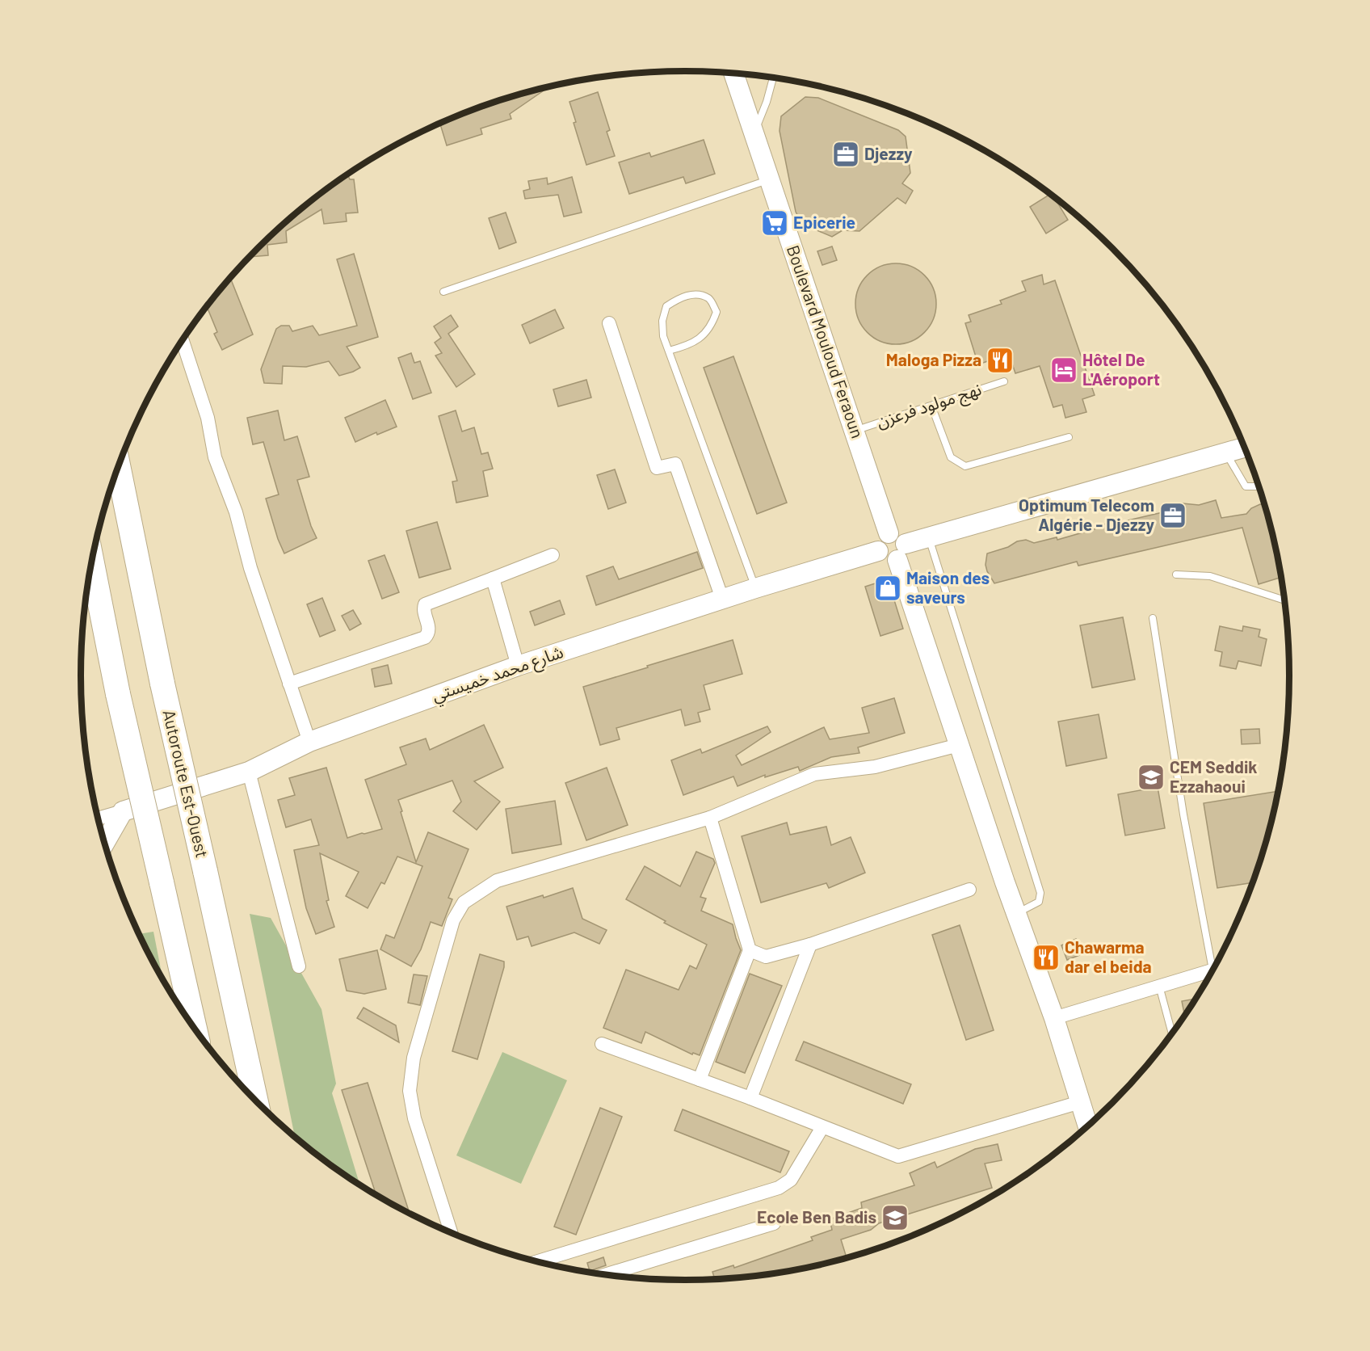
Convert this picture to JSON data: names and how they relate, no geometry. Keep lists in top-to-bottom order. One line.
{"streets":{"highway":["Autoroute Est-Ouest"],"main road":["Boulevard Mouloud Feraoun","شارع محمد خميستي"],"lane":["نهج مولود فرعزن"]},"crossings":[["Boulevard Mouloud Feraoun","نهج مولود فرعزن"],["Boulevard Mouloud Feraoun","شارع محمد خميستي"]],"places":{"office":["Djezzy","Optimum Telecom Algérie - Djezzy"],"supermarket":["Epicerie"],"restaurant":["Maloga Pizza","Chawarma dar el beida"],"hotel":["Hôtel De L'Aéroport"],"shop":["Maison des saveurs"],"school or university":["CEM Seddik Ezzahaoui","Ecole Ben Badis"]}}
